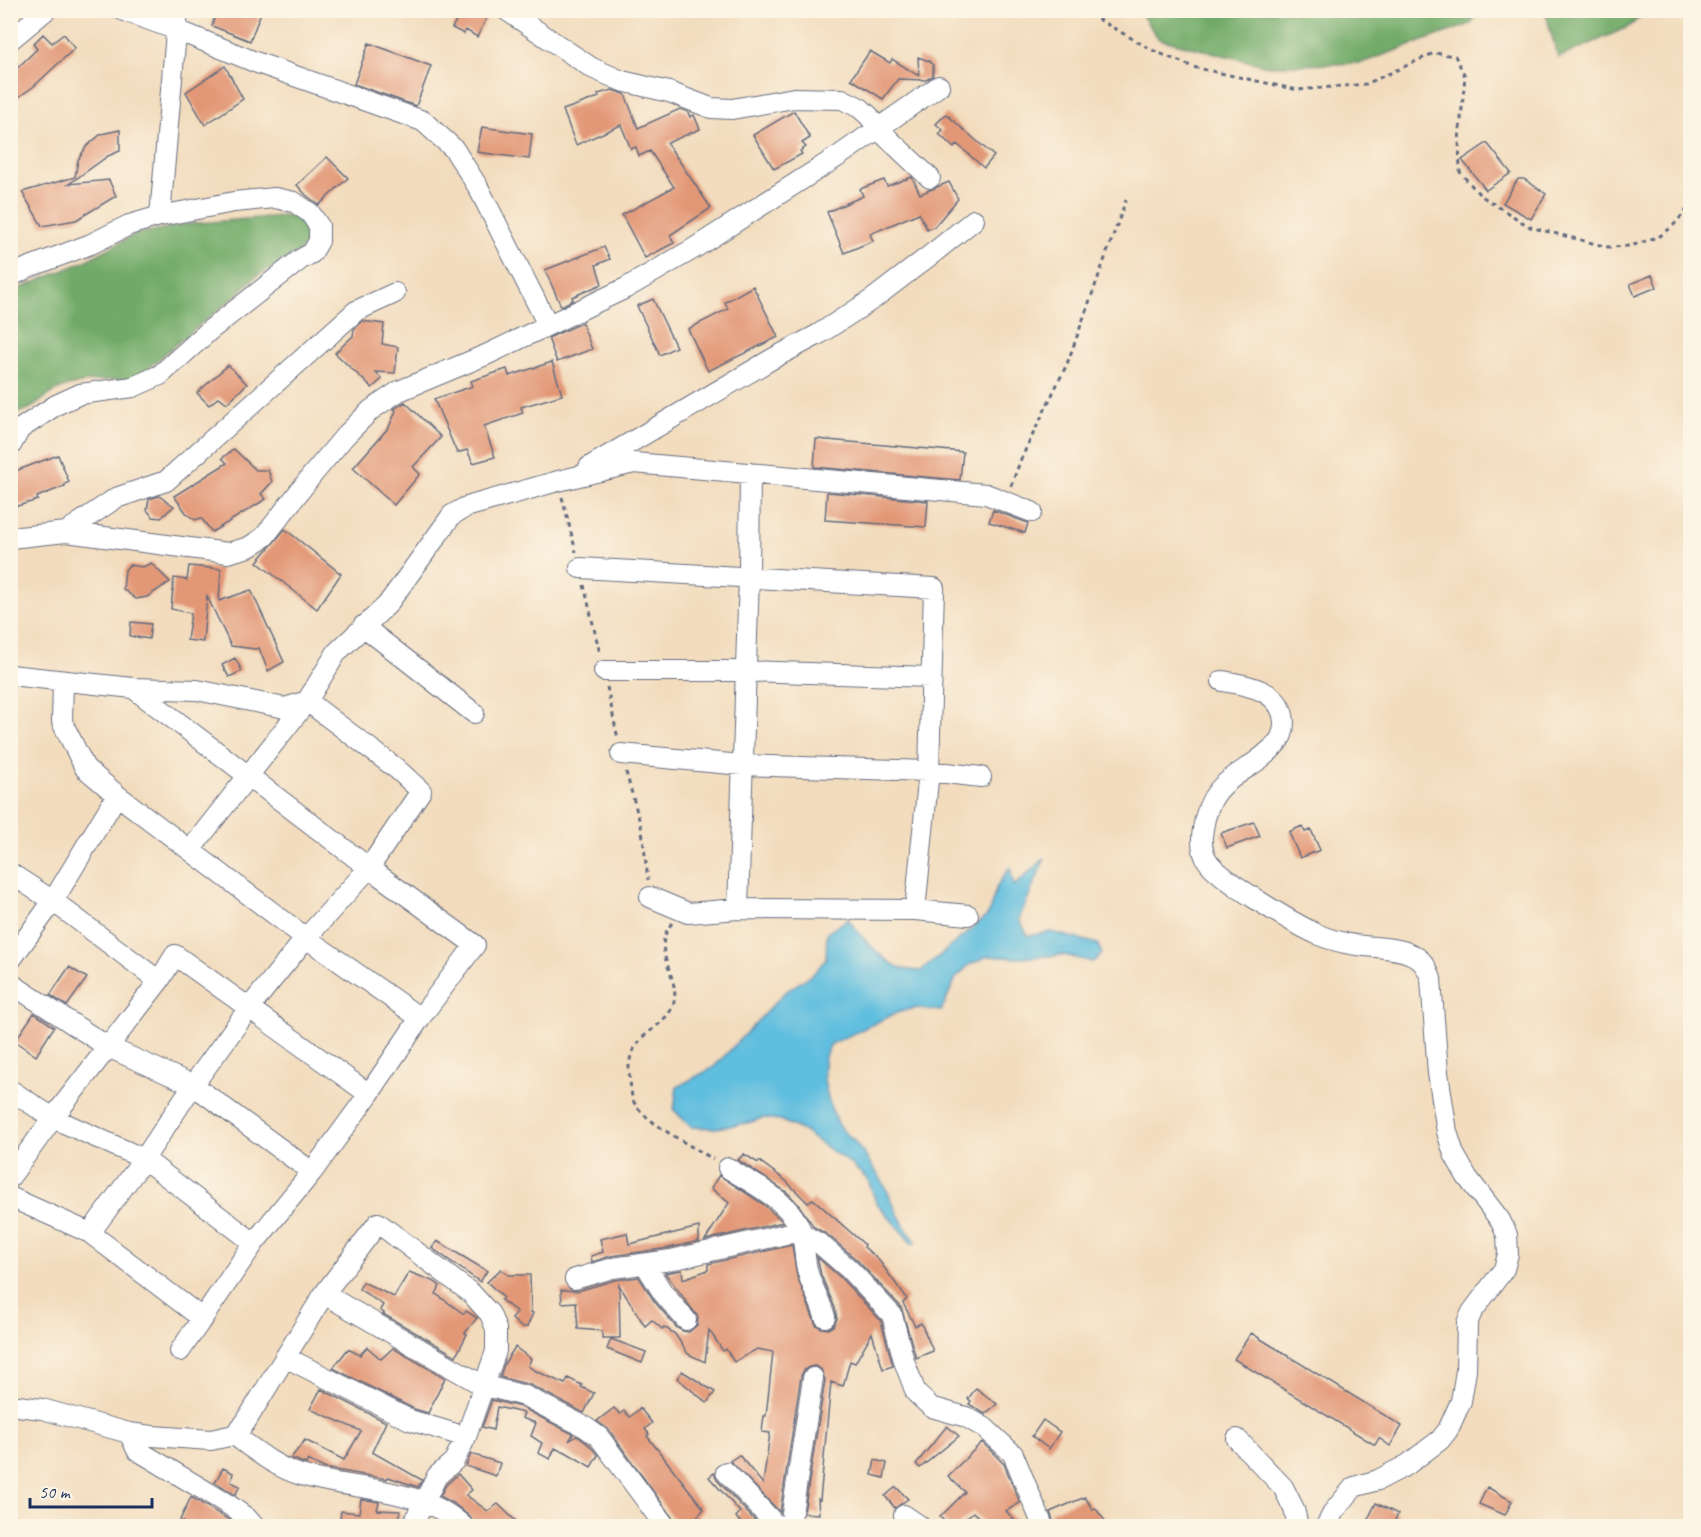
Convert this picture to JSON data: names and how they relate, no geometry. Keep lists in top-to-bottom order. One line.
{"scale_bar":"50 m"}
